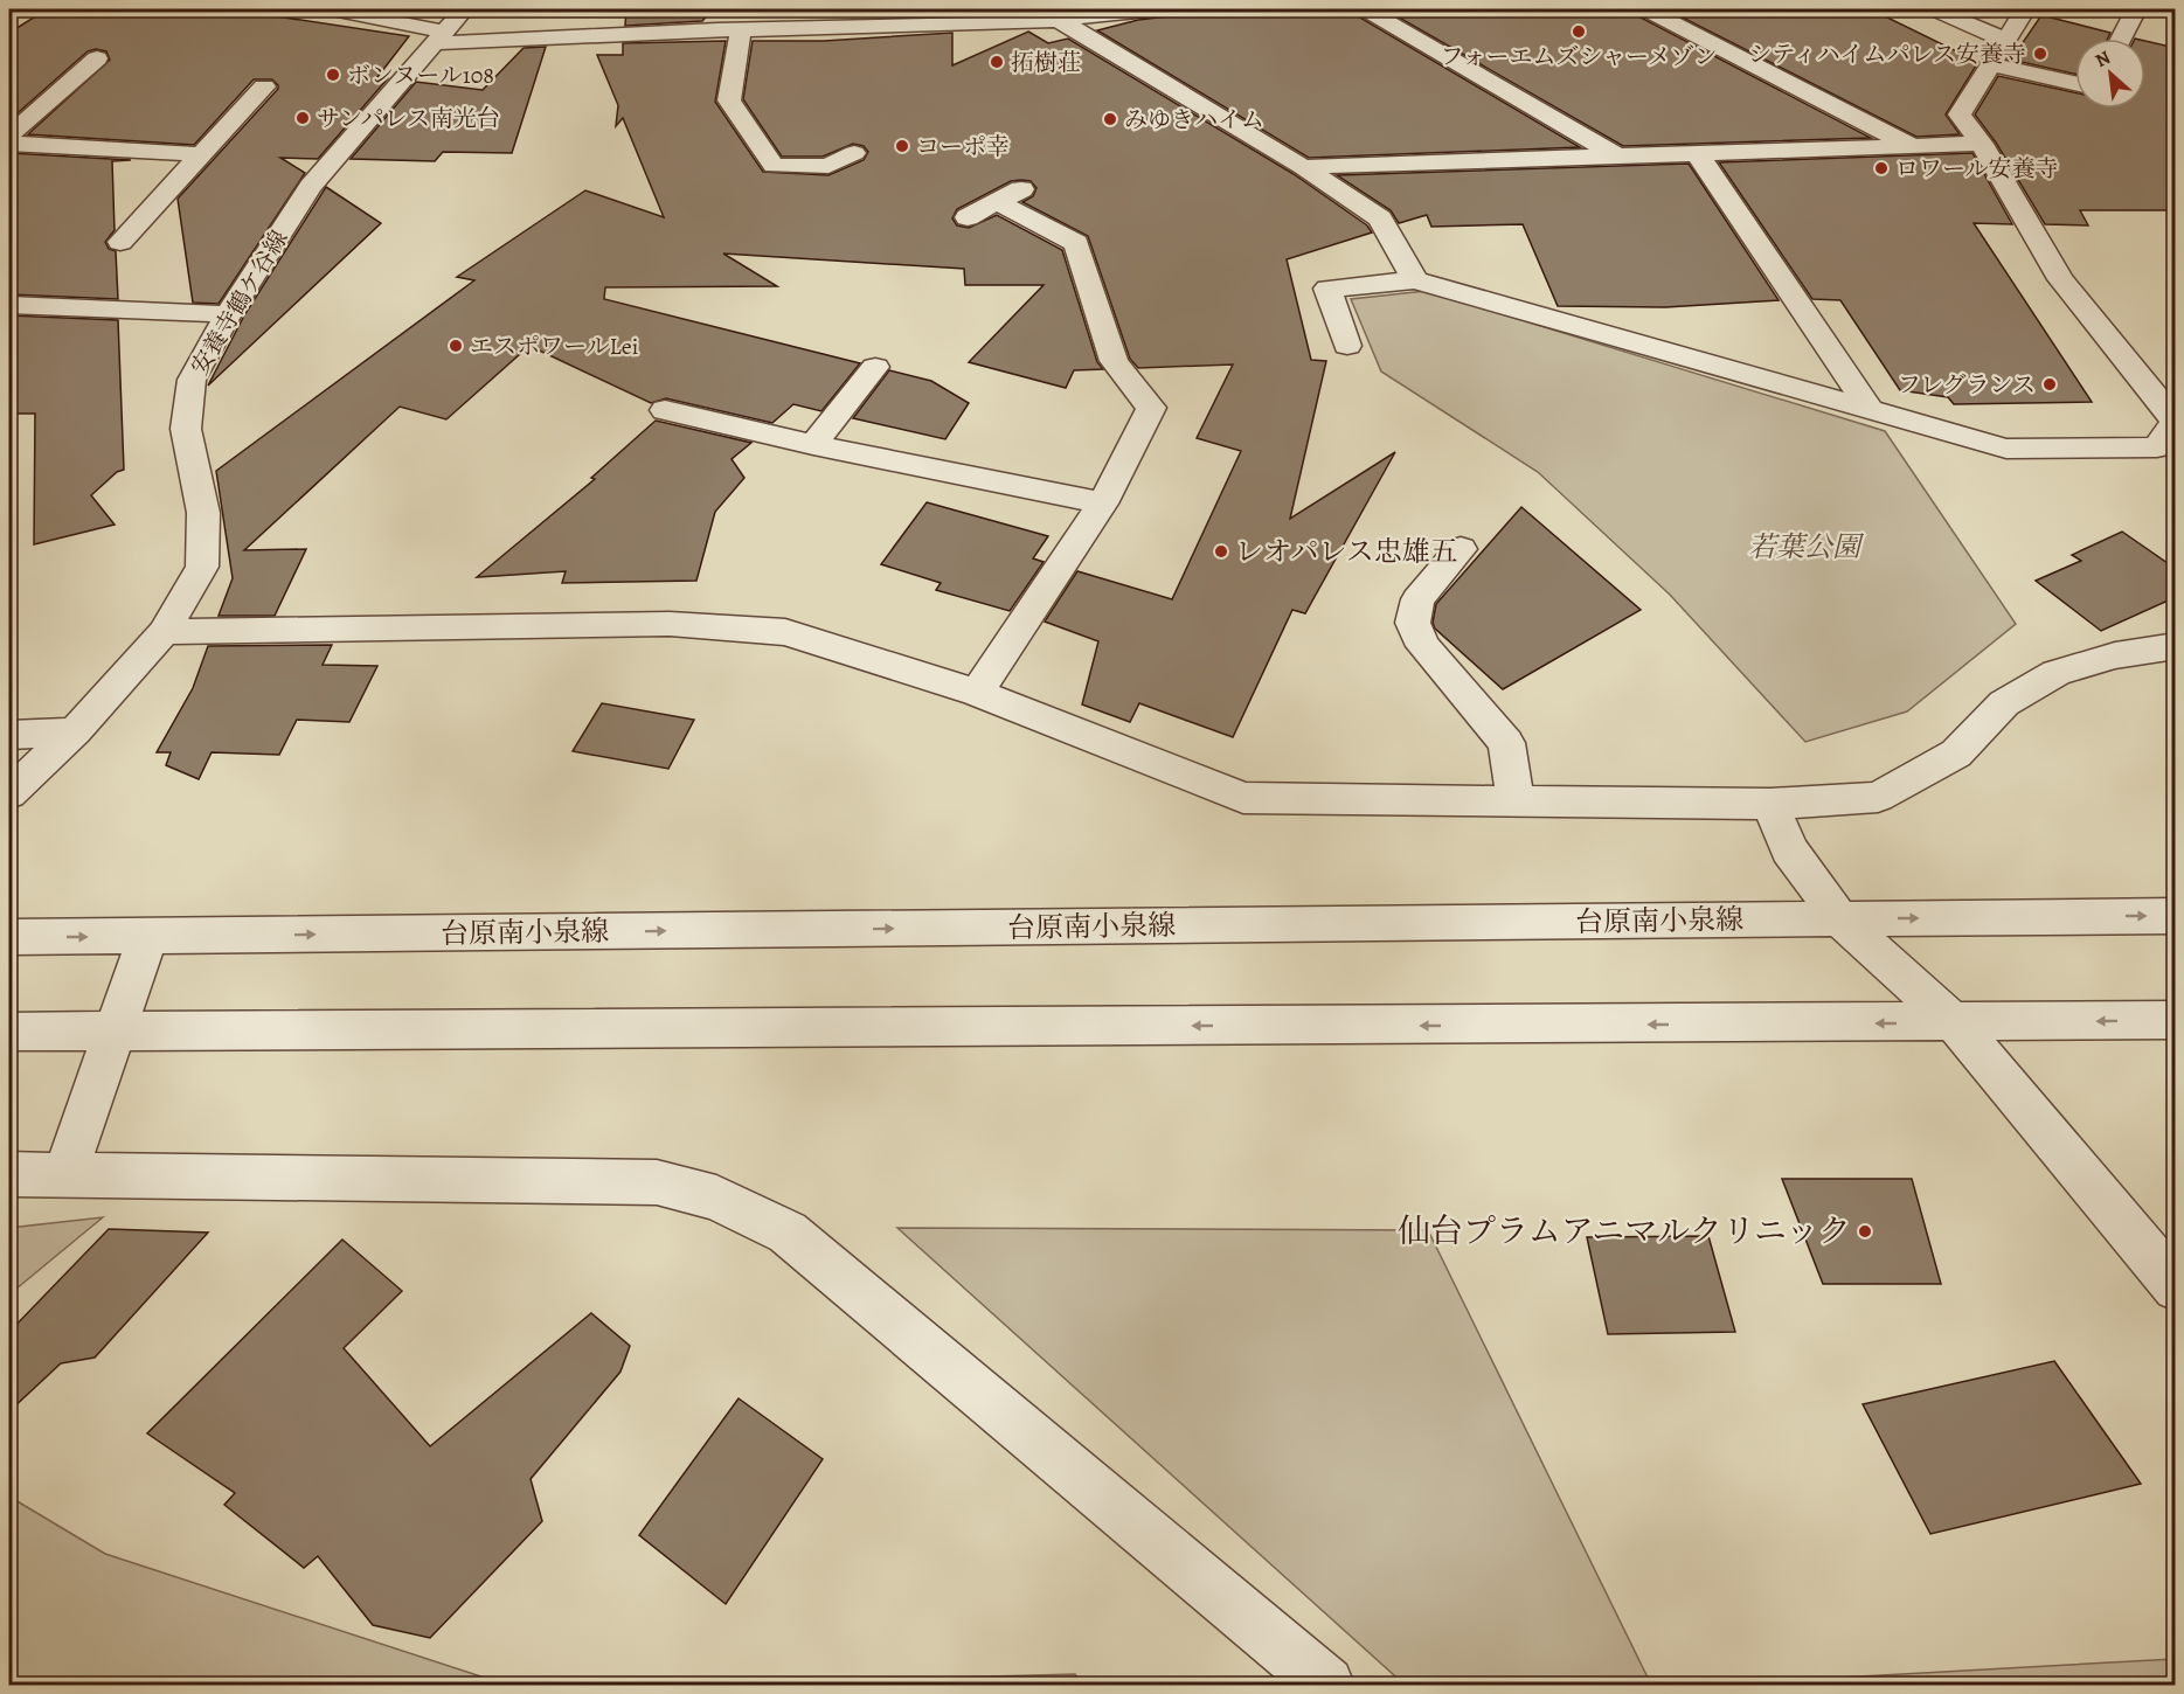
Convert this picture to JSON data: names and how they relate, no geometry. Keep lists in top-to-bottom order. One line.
{"streets":{"street":["安養寺鶴ケ谷線","台原南小泉線"]},"parks":["若葉公園"],"places":["フォーエムズシャーメゾン","シティハイムパレス安養寺","拓樹荘","ボンヌール108","サンパレス南光台","みゆきハイム","コーポ幸","ロワール安養寺","エスポワールLei","フレグランス","レオパレス忠雄五","仙台プラムアニマルクリニック"],"north":"top left"}
